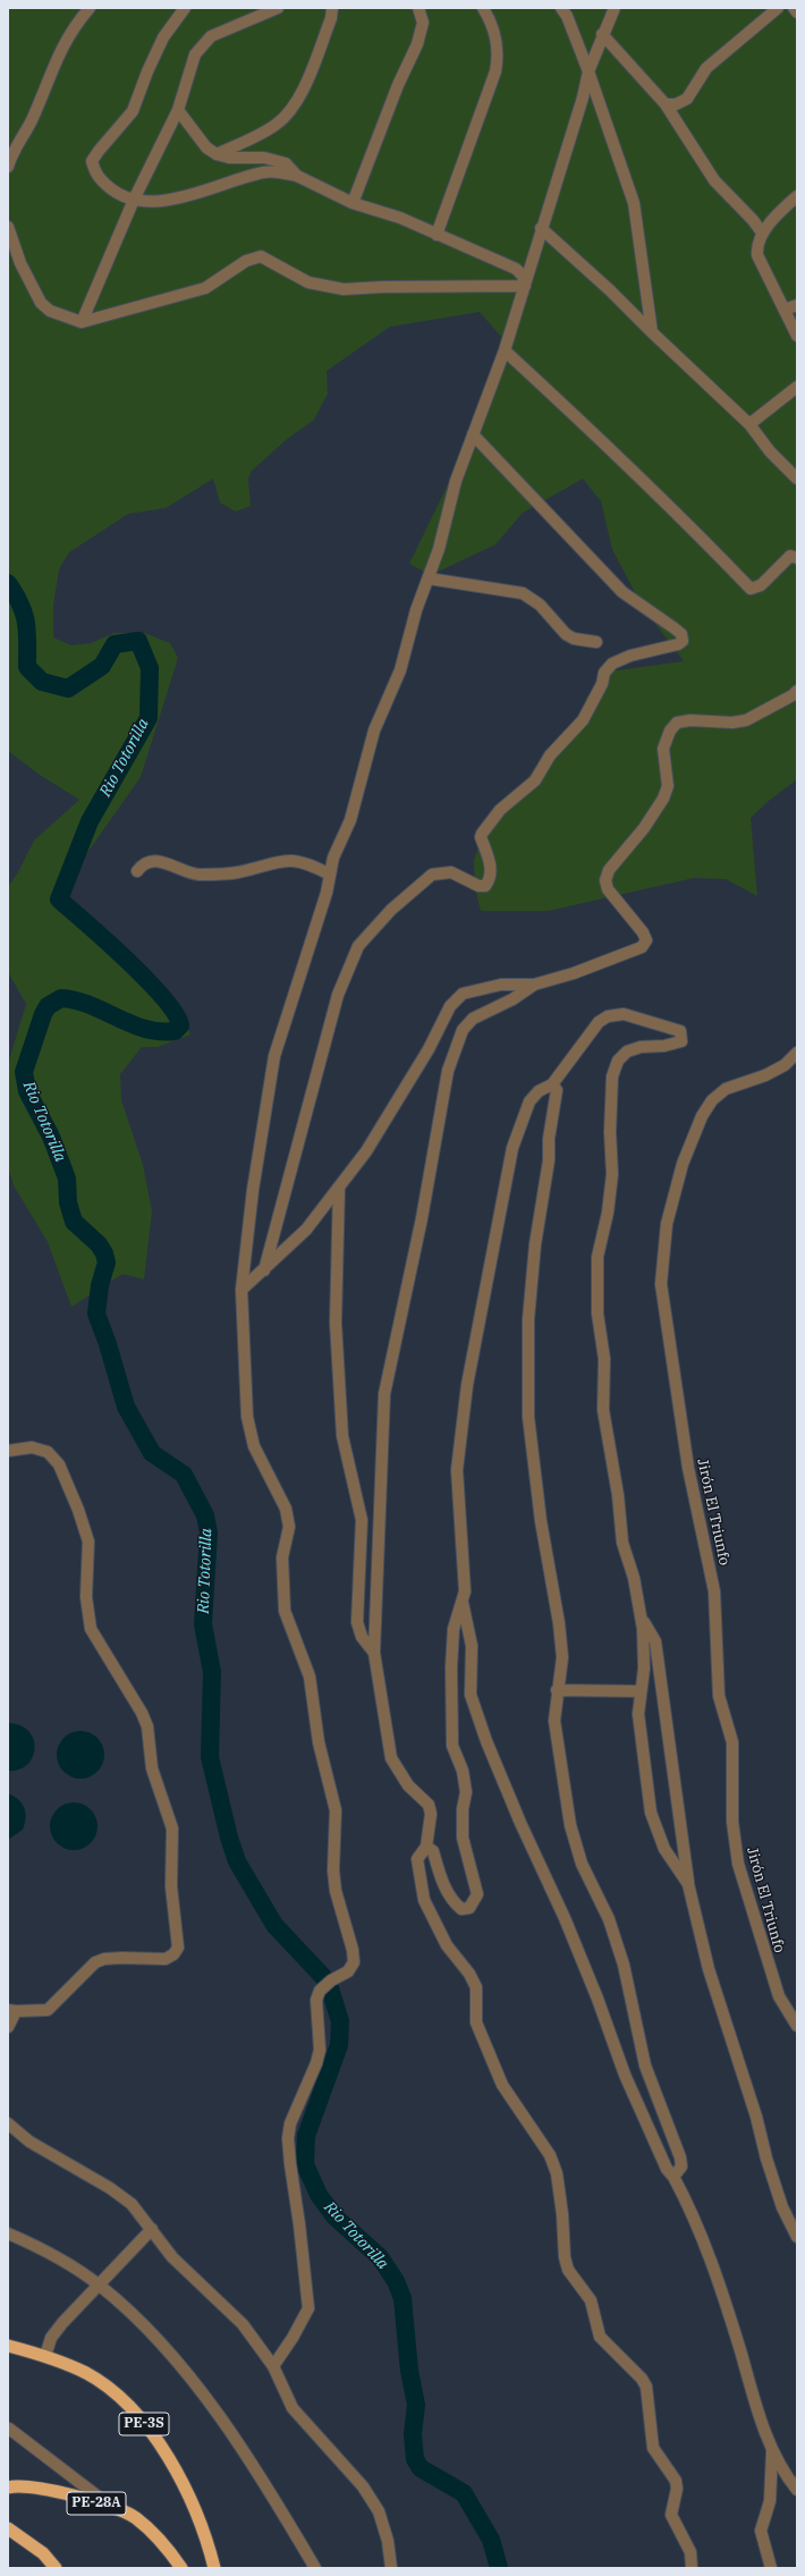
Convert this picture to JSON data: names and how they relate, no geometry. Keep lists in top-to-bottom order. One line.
{"streets":{"highway":["PE-3S","PE-28A"],"street":["Jirón El Triunfo"]},"water":["Rio Totorilla"]}
